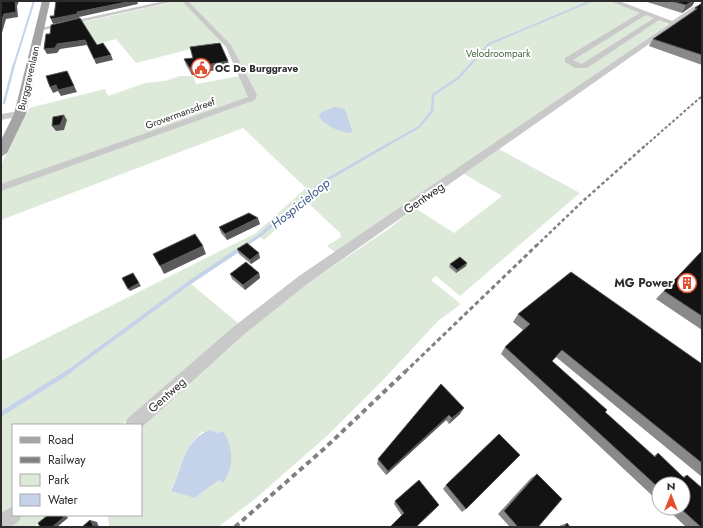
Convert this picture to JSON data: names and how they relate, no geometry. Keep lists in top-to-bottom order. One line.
{"streets":{"main road":["Burggravenlaan"],"street":["Grovermansdreef","Gentweg"]},"water":["Hospicieloop"],"parks":["Velodroompark"],"places":{"public building":["OC De Burggrave"],"building":["MG Power"]},"legend":["Road","Railway","Park","Water"],"north":"top"}
